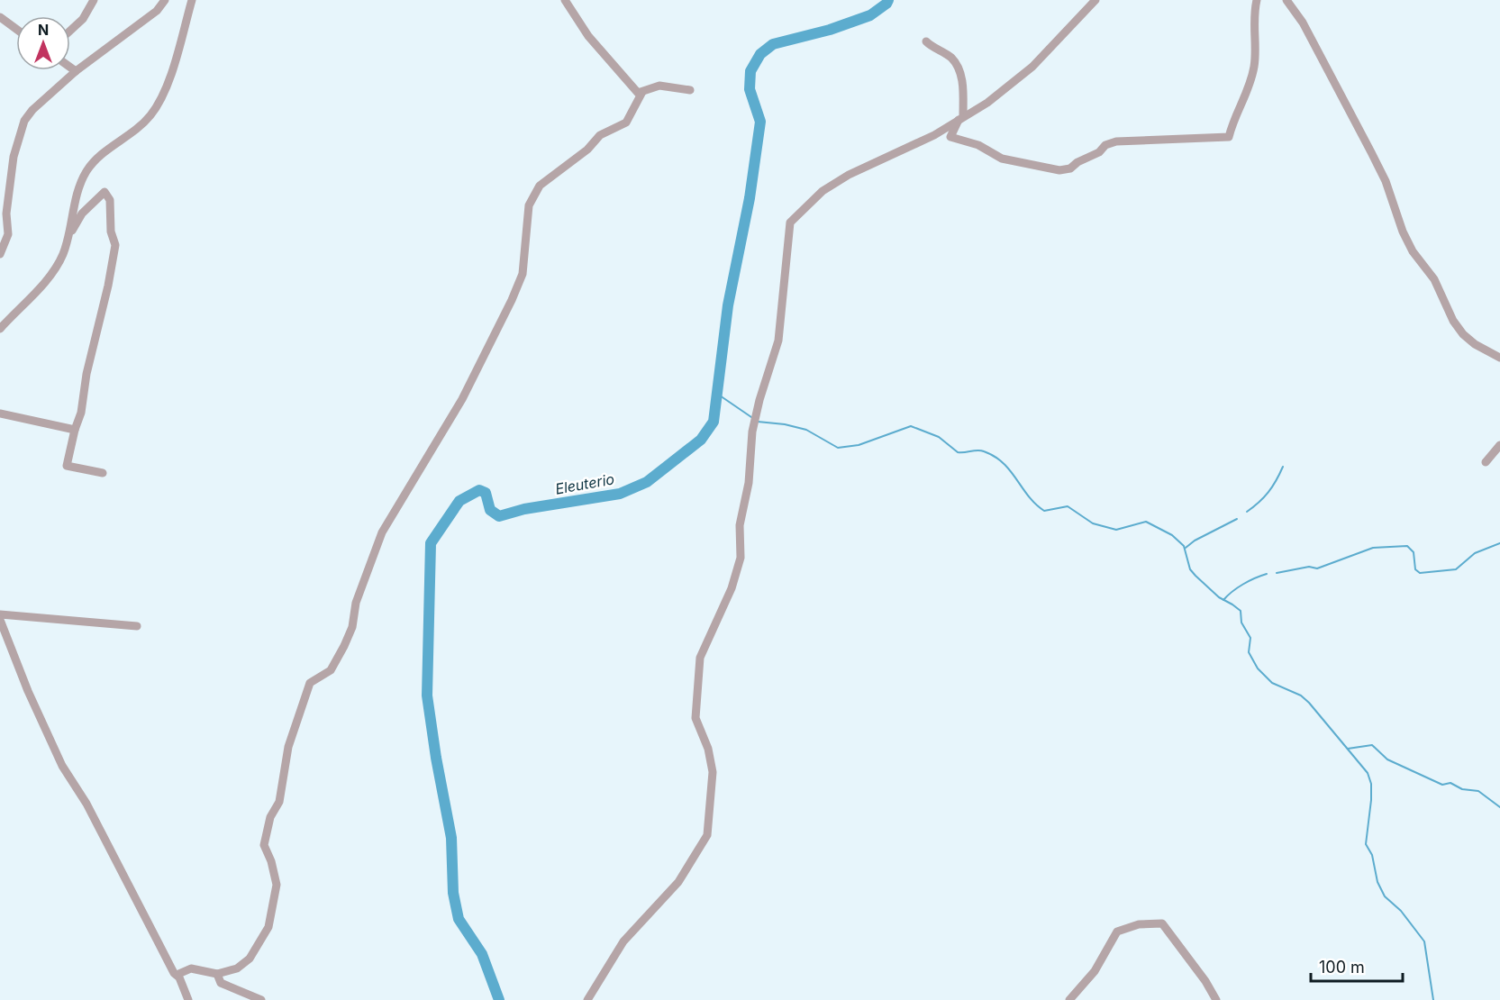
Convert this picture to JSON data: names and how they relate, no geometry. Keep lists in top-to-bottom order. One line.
{"water":["Eleuterio"],"scale_bar":"100 m","north":"top"}
